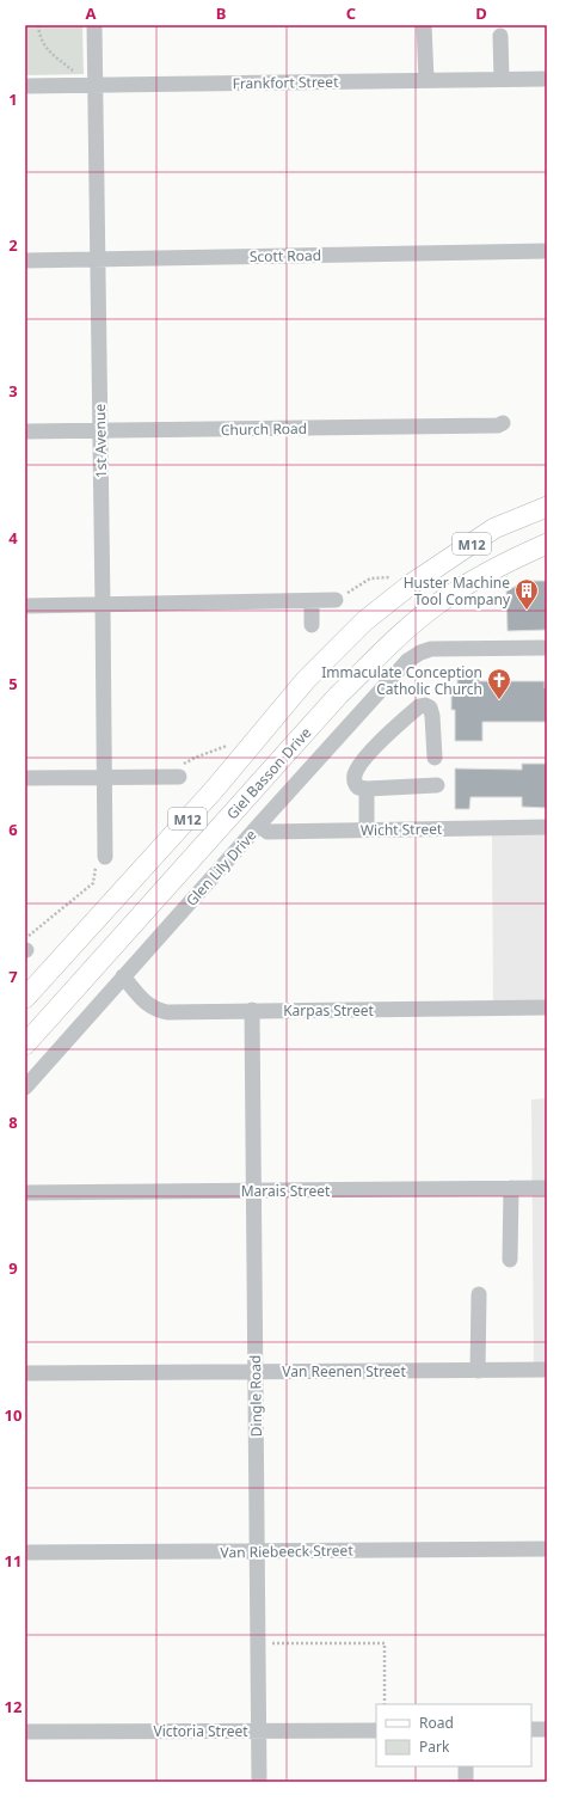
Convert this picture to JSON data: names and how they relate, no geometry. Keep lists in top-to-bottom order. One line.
{"streets":{"main road":["M12","Giel Basson Drive"],"street":["Frankfort Street","Scott Road","Church Road","1st Avenue","Wicht Street","Glen Lily Drive","Karpas Street","Marais Street","Van Reenen Street","Dingle Road","Van Riebeeck Street","Victoria Street"]},"crossings":[["Frankfort Street","1st Avenue"],["Scott Road","1st Avenue"],["Church Road","1st Avenue"],["Wicht Street","Glen Lily Drive"],["Glen Lily Drive","Karpas Street"],["Karpas Street","Dingle Road"],["Marais Street","Dingle Road"],["Van Reenen Street","Dingle Road"],["Dingle Road","Van Riebeeck Street"],["Dingle Road","Victoria Street"]],"places":{"building":["Huster Machine Tool Company"],"church":["Immaculate Conception Catholic Church"]},"legend":["Road","Park"],"grid":{"columns":["A","B","C","D"],"rows":["1","2","3","4","5","6","7","8","9","10","11","12"]}}
